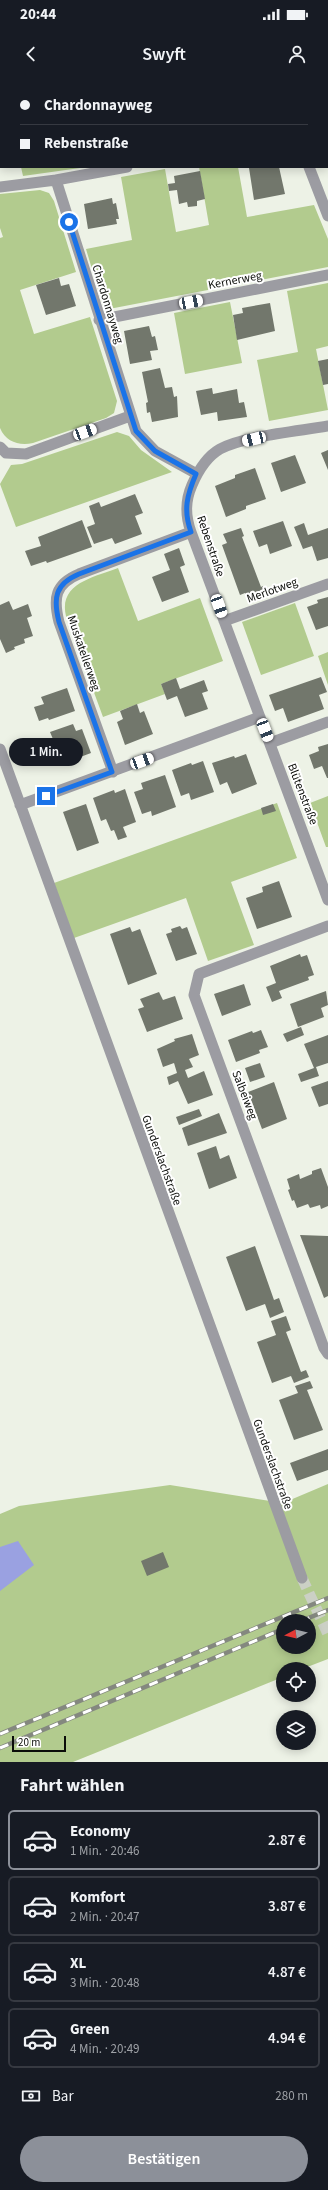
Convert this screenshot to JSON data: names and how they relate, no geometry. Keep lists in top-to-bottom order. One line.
{"streets":{"street":["Kernerweg","Chardonnayweg","Rebenstraße","Merlotweg","Muskatellerweg","Blütenstraße","Salbeiweg","Gunderslachstraße"]},"crossings":[["Kernerweg","Chardonnayweg"],["Chardonnayweg","Rebenstraße"],["Rebenstraße","Merlotweg"],["Rebenstraße","Muskatellerweg"],["Rebenstraße","Blütenstraße"]],"scale_bar":"20 m","north":"left","page":{"status":"20:44","header":"Swyft","banner":["Chardonnayweg","Rebenstraße"],"bubble":"1 Min.","scale":"20 m","heading":"Fahrt wählen","list":[{"name":"Economy","note":"1 Min. · 20:46","value":"2.87 €"},{"name":"Komfort","note":"2 Min. · 20:47","value":"3.87 €"},{"name":"XL","note":"3 Min. · 20:48","value":"4.87 €"},{"name":"Green","note":"4 Min. · 20:49","value":"4.94 €"}],"pay":["Bar","280 m"],"buttons":"Bestätigen"}}
